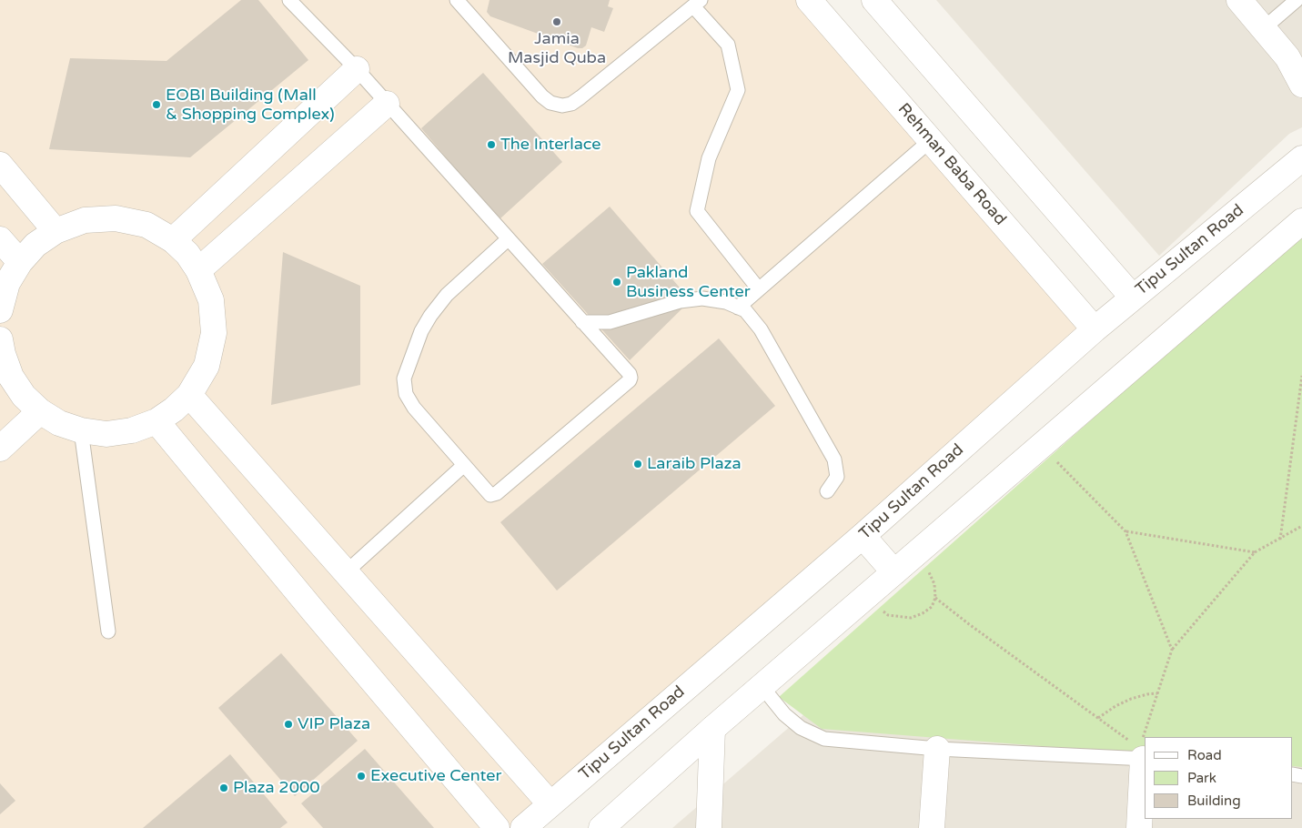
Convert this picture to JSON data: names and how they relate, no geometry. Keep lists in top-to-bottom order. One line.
{"streets":{"street":["Rehman Baba Road","Tipu Sultan Road"]},"crossings":[["Rehman Baba Road","Tipu Sultan Road"]],"places":["Jamia Masjid Quba","EOBI Building (Mall & Shopping Complex)","The Interlace","Pakland Business Center","Laraib Plaza","VIP Plaza","Executive Center","Plaza 2000"],"legend":["Road","Park","Building"]}
